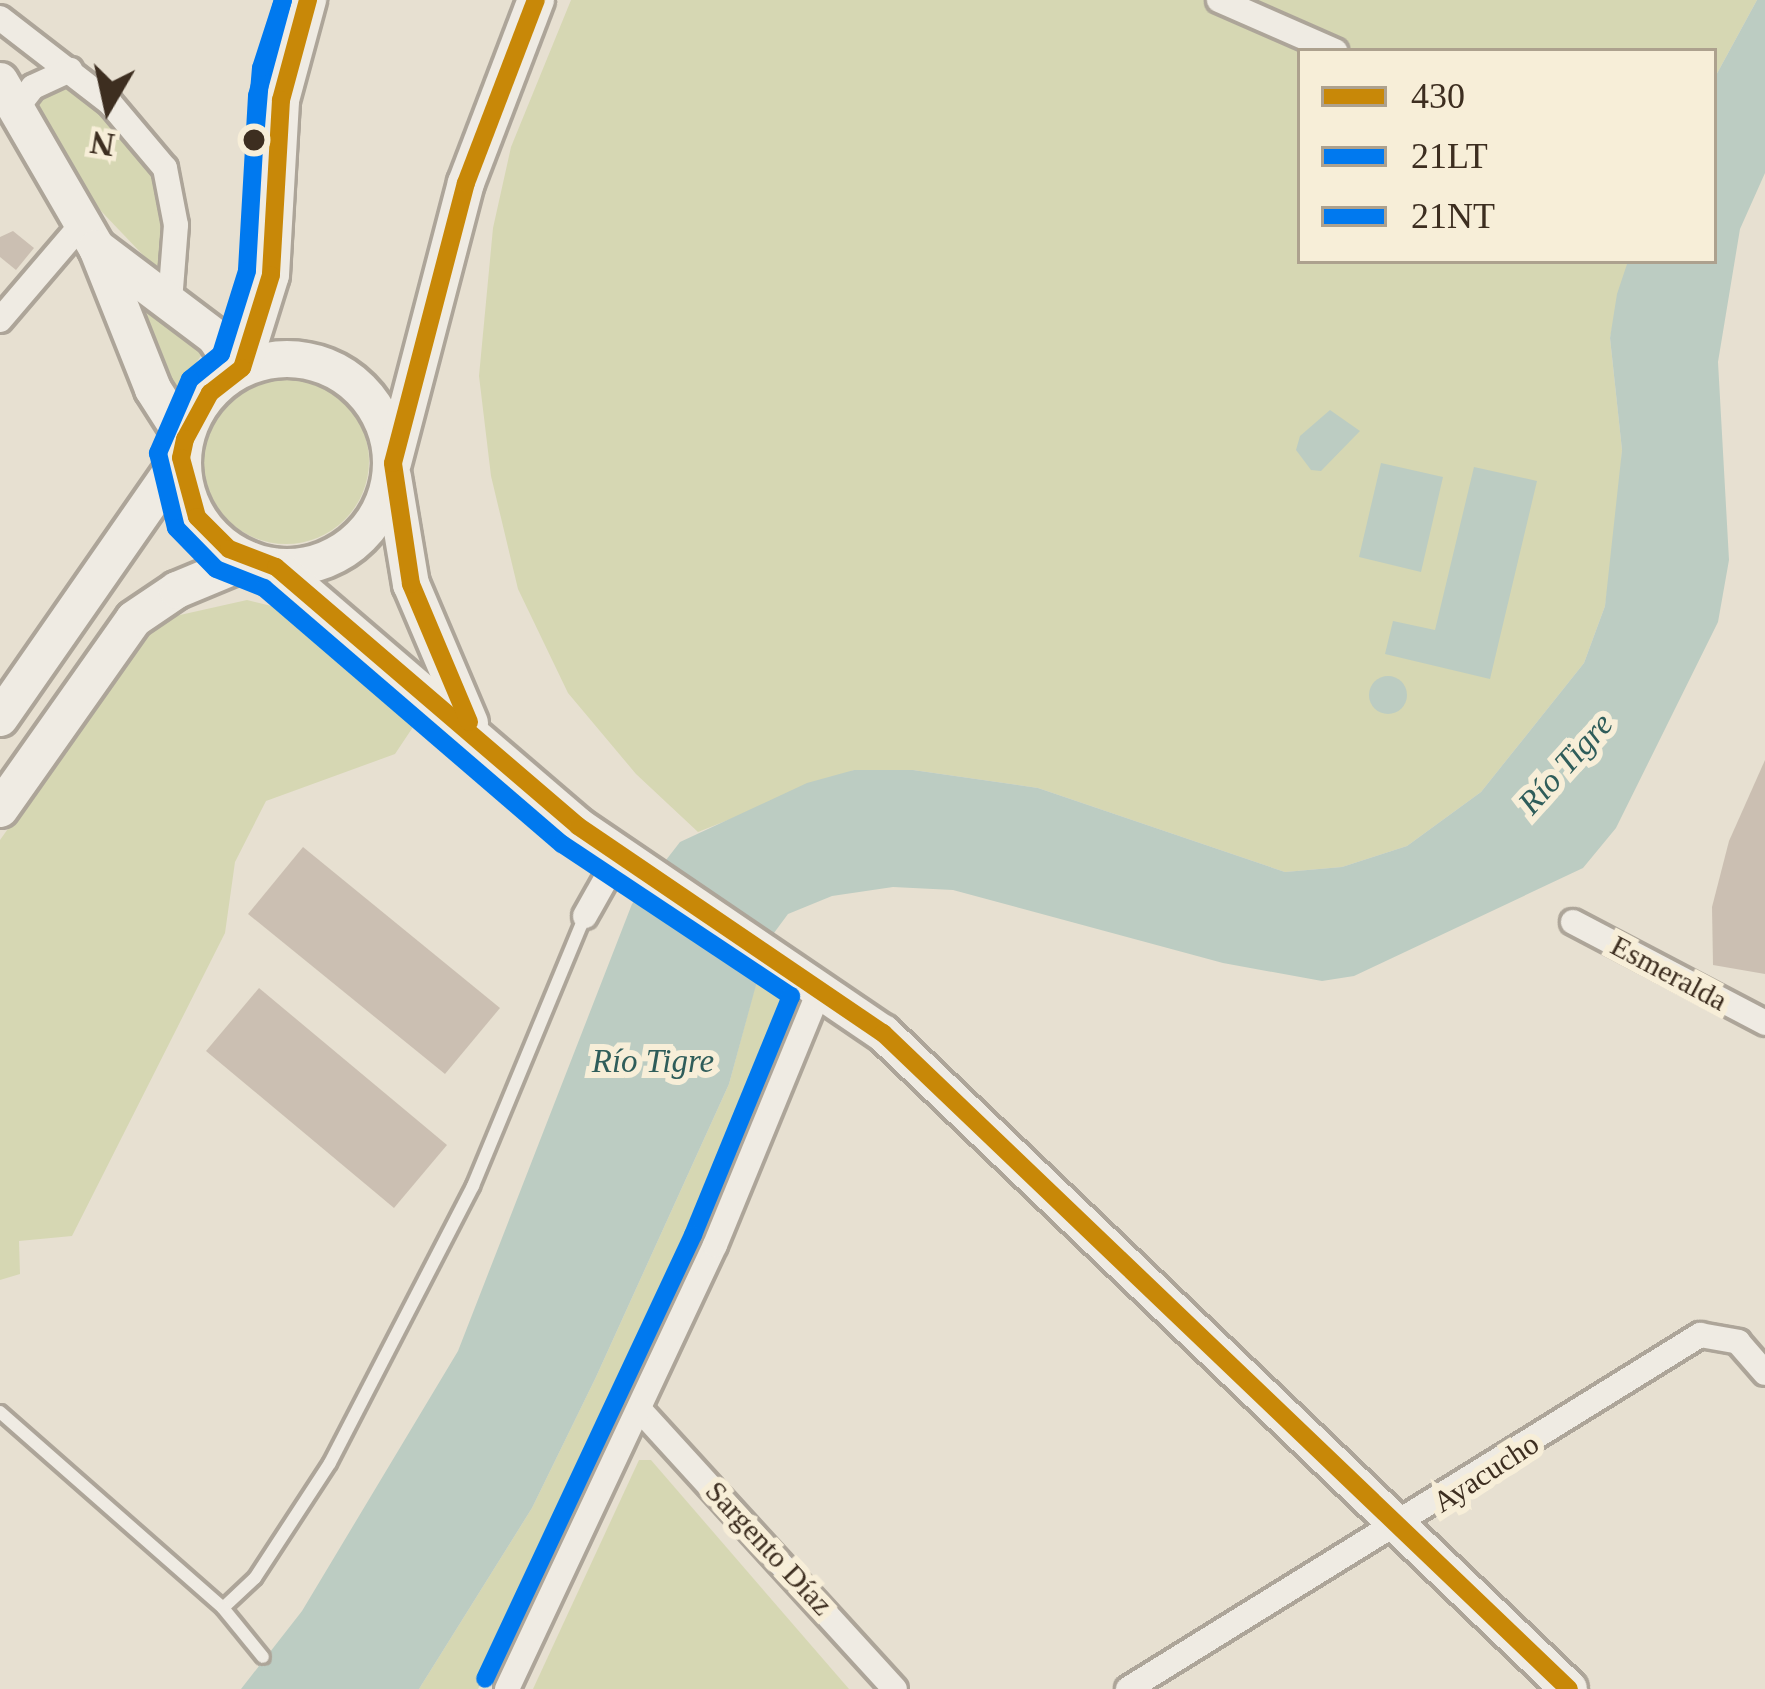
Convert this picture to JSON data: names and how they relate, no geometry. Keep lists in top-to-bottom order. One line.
{"streets":{"street":["Esmeralda","Ayacucho","Sargento Díaz"]},"water":["Río Tigre"],"lines":["transit line 430","transit line 21LT","transit line 21NT"],"legend":["430","21LT","21NT"],"north":"bottom"}
